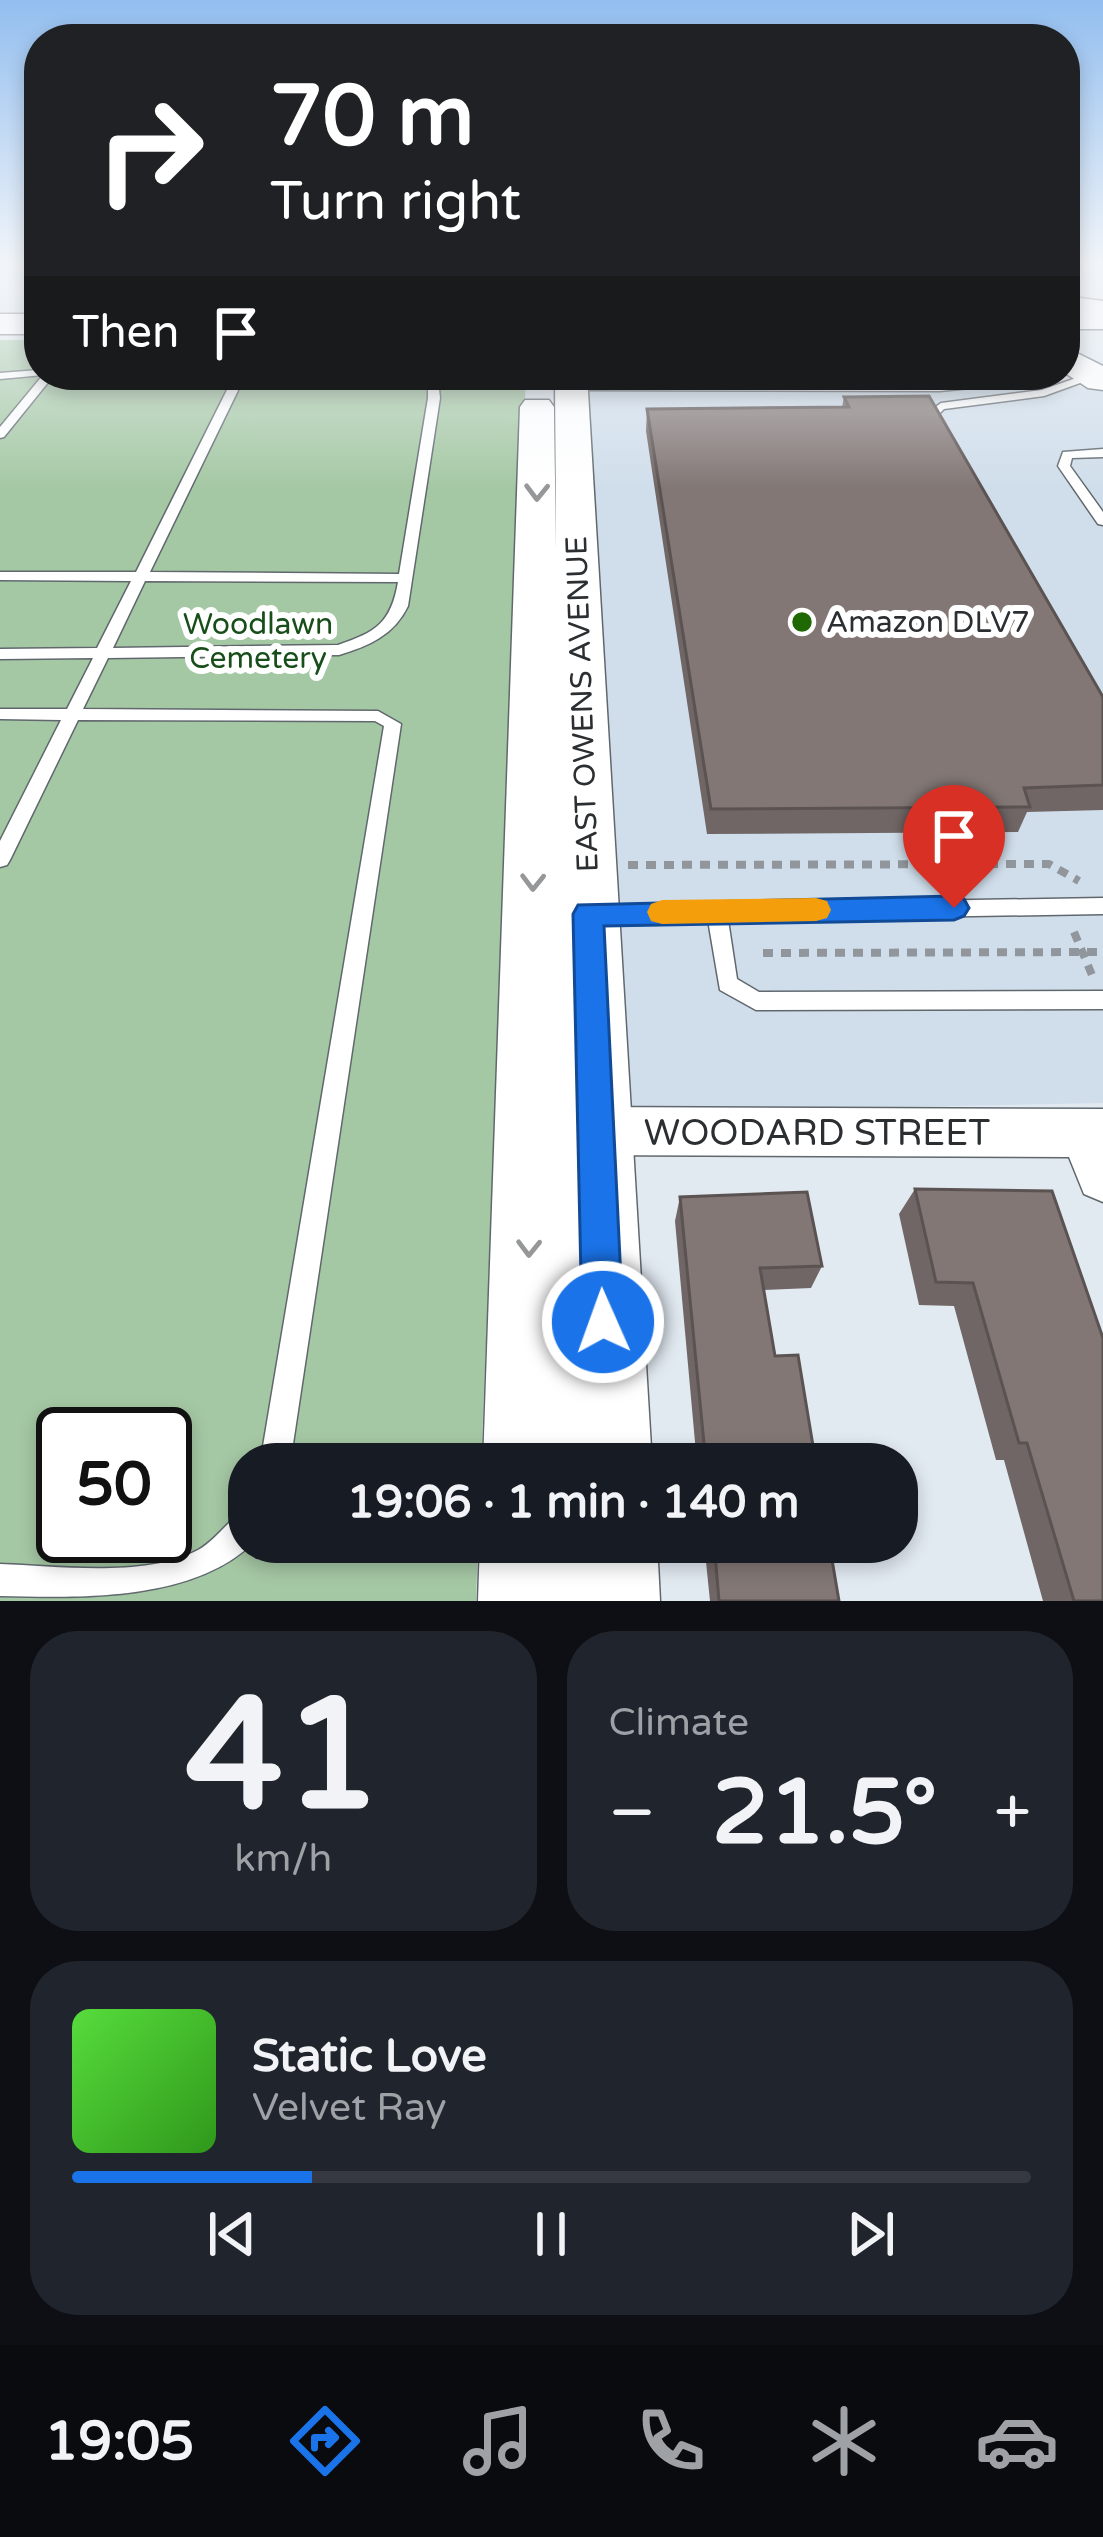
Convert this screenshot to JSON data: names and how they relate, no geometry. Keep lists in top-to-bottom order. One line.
{"streets":{"main road":["EAST OWENS AVENUE"],"street":["WOODARD STREET"]},"crossings":[["EAST OWENS AVENUE","WOODARD STREET"]],"parks":["Woodlawn Cemetery"],"places":["Amazon DLV7"],"page":{"turn":["70 m","Turn right"],"then":"Then","limit":"50","trip":"19:06 · 1 min · 140 m","tile":[["41","km/h"],"Climate"],"heat":["−","21.5°","+"],"song":["Static Love","Velvet Ray"],"tabs":"19:05"}}
